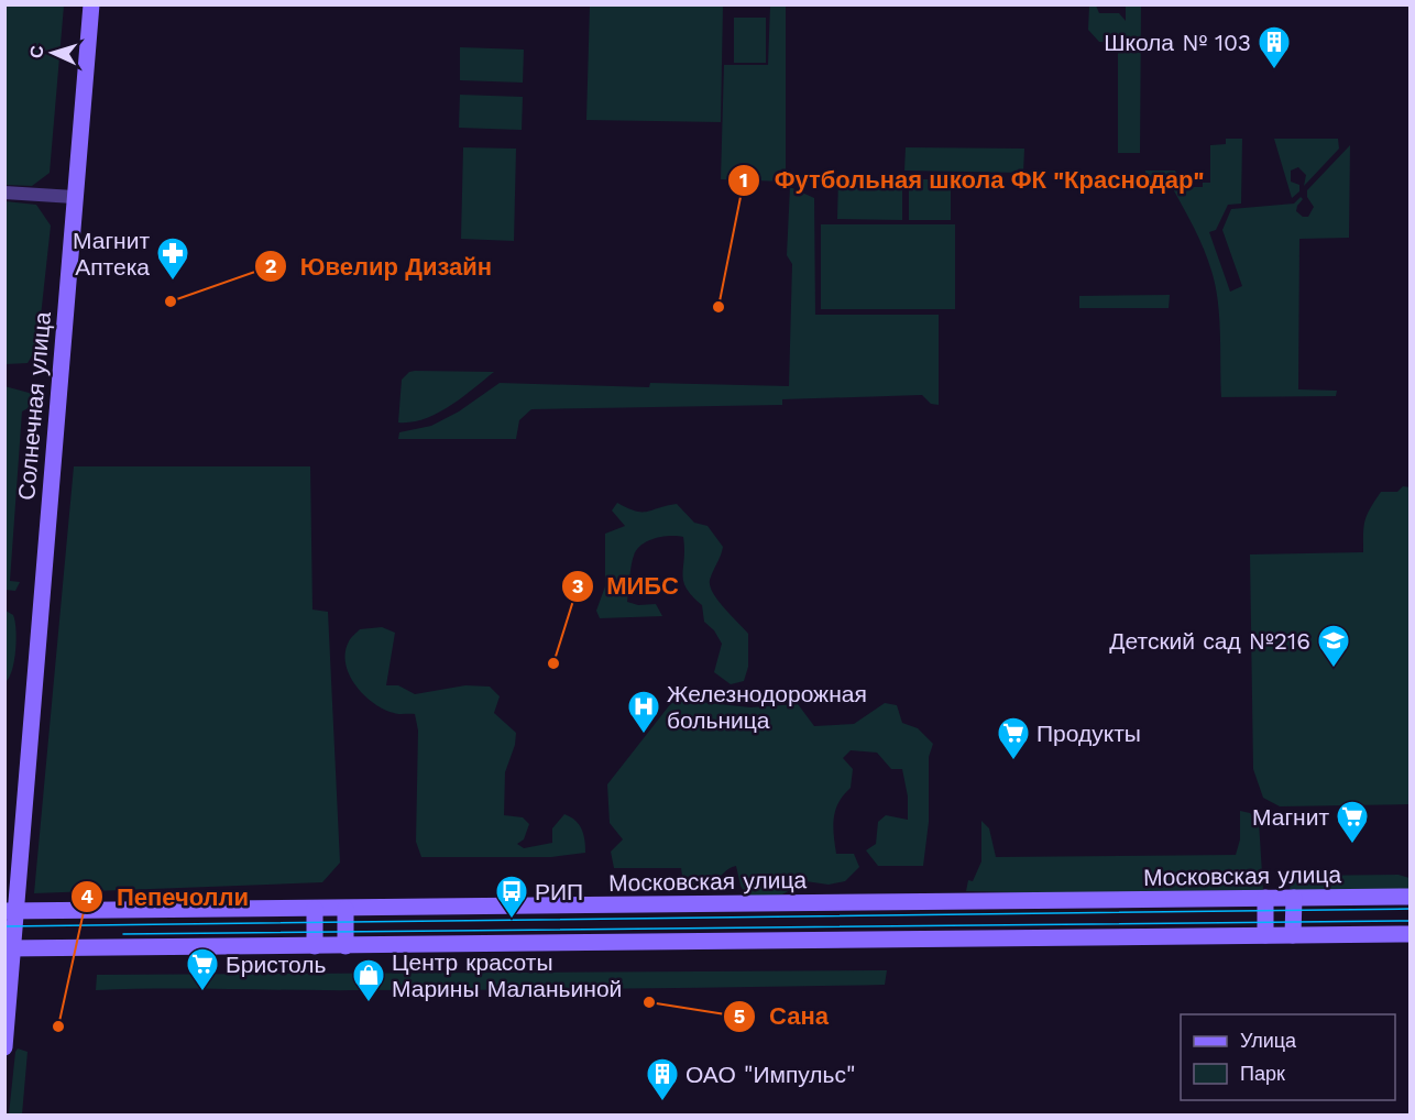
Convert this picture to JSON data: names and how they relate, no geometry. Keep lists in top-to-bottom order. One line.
{"streets":{"street":["Солнечная улица","Московская улица"]},"crossings":[["Солнечная улица","Московская улица"]],"places":{"building":["Школа № 103","ОАО \"Импульс\""],"pharmacy":["Магнит Аптека"],"other":["Ювелир Дизайн","Футбольная школа ФК \"Краснодар\"","МИБС","Сана","Пепечолли"],"school or university":["Детский сад №216"],"hospital":["Железнодорожная больница"],"supermarket":["Продукты","Магнит","Бристоль"],"bus stop":["РИП"],"shop":["Центр красоты Марины Маланьиной"]},"legend":["Улица","Парк"],"north":"left"}
